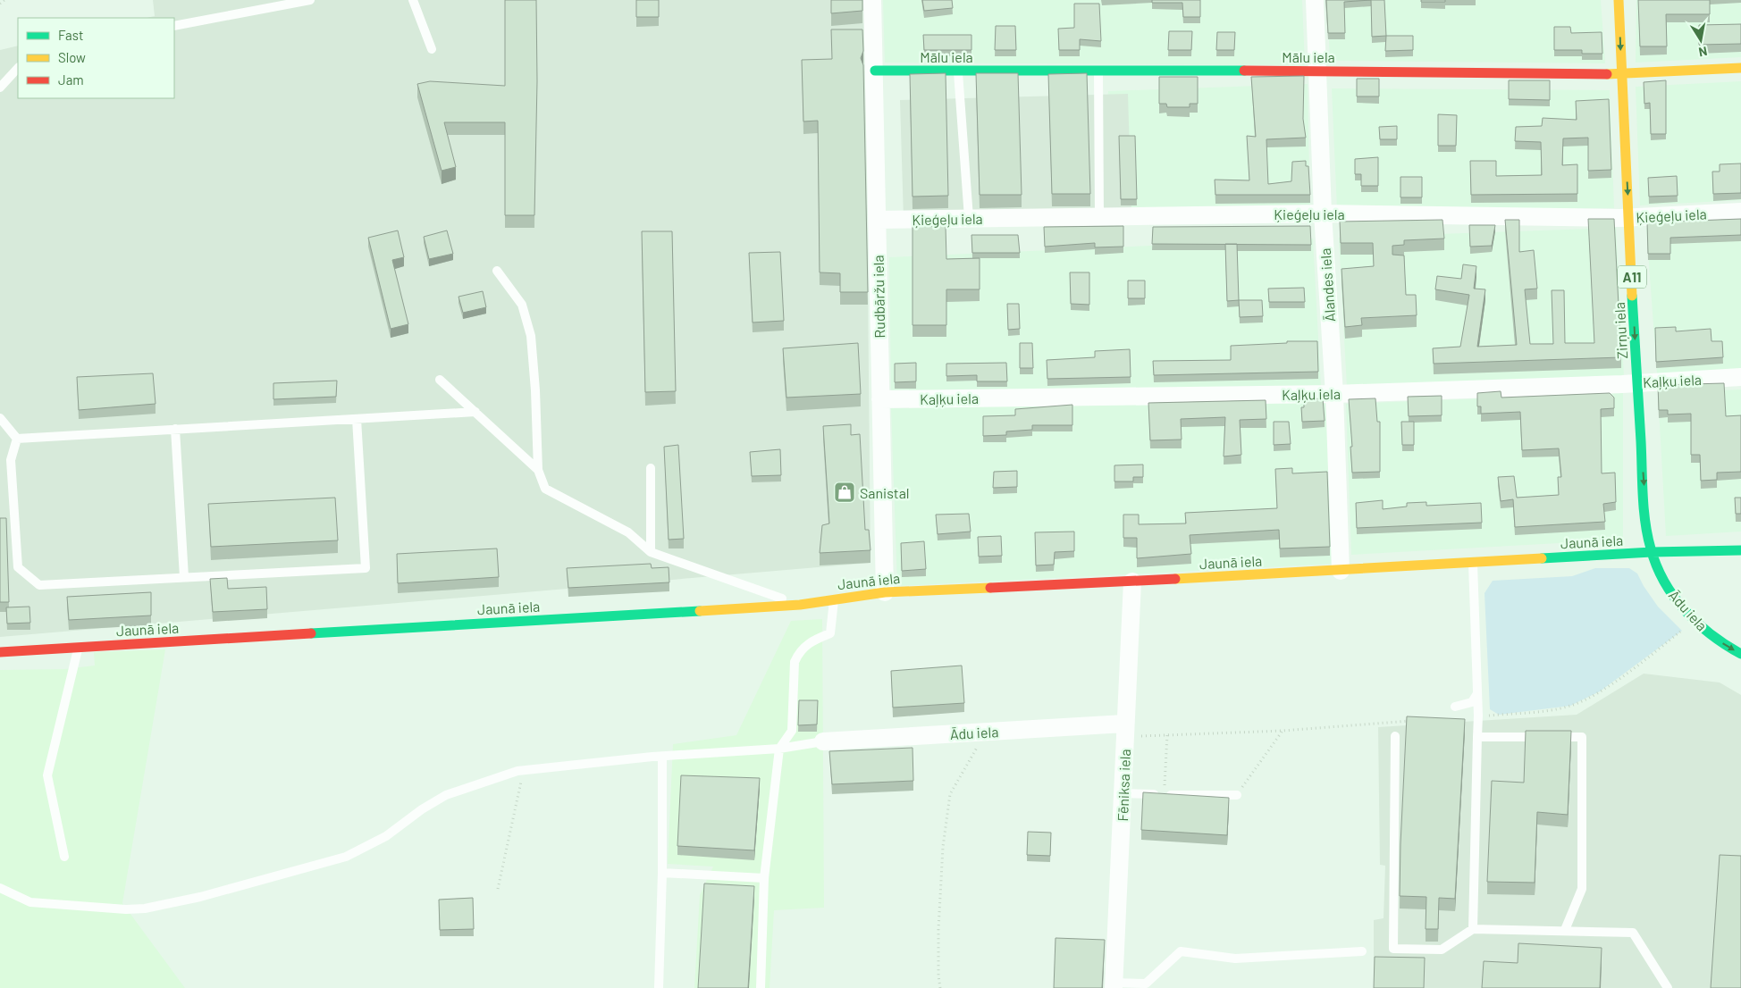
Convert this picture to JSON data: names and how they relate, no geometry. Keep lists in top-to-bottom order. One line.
{"streets":{"main road":["Mālu iela","A11","Zirņu iela","Jaunā iela","Ādu iela"],"street":["Ķieģeļu iela","Ālandes iela","Rudbāržu iela","Kaļķu iela","Fēniksa iela"]},"crossings":[["Mālu iela","Ālandes iela"],["Mālu iela","Rudbāržu iela"],["Mālu iela","Zirņu iela"],["Ķieģeļu iela","Ālandes iela"],["Ķieģeļu iela","Rudbāržu iela"],["Ķieģeļu iela","Zirņu iela"],["Ālandes iela","Kaļķu iela"],["Ālandes iela","Jaunā iela"],["Rudbāržu iela","Kaļķu iela"],["Rudbāržu iela","Jaunā iela"],["Zirņu iela","Kaļķu iela"],["Zirņu iela","Jaunā iela"],["Zirņu iela","Ādu iela"],["Jaunā iela","Ādu iela"],["Jaunā iela","Fēniksa iela"],["Ādu iela","Fēniksa iela"]],"one_way":["Zirņu iela"],"places":{"shop":["Sanistal"]},"legend":["Fast","Slow","Jam"],"north":"bottom"}
